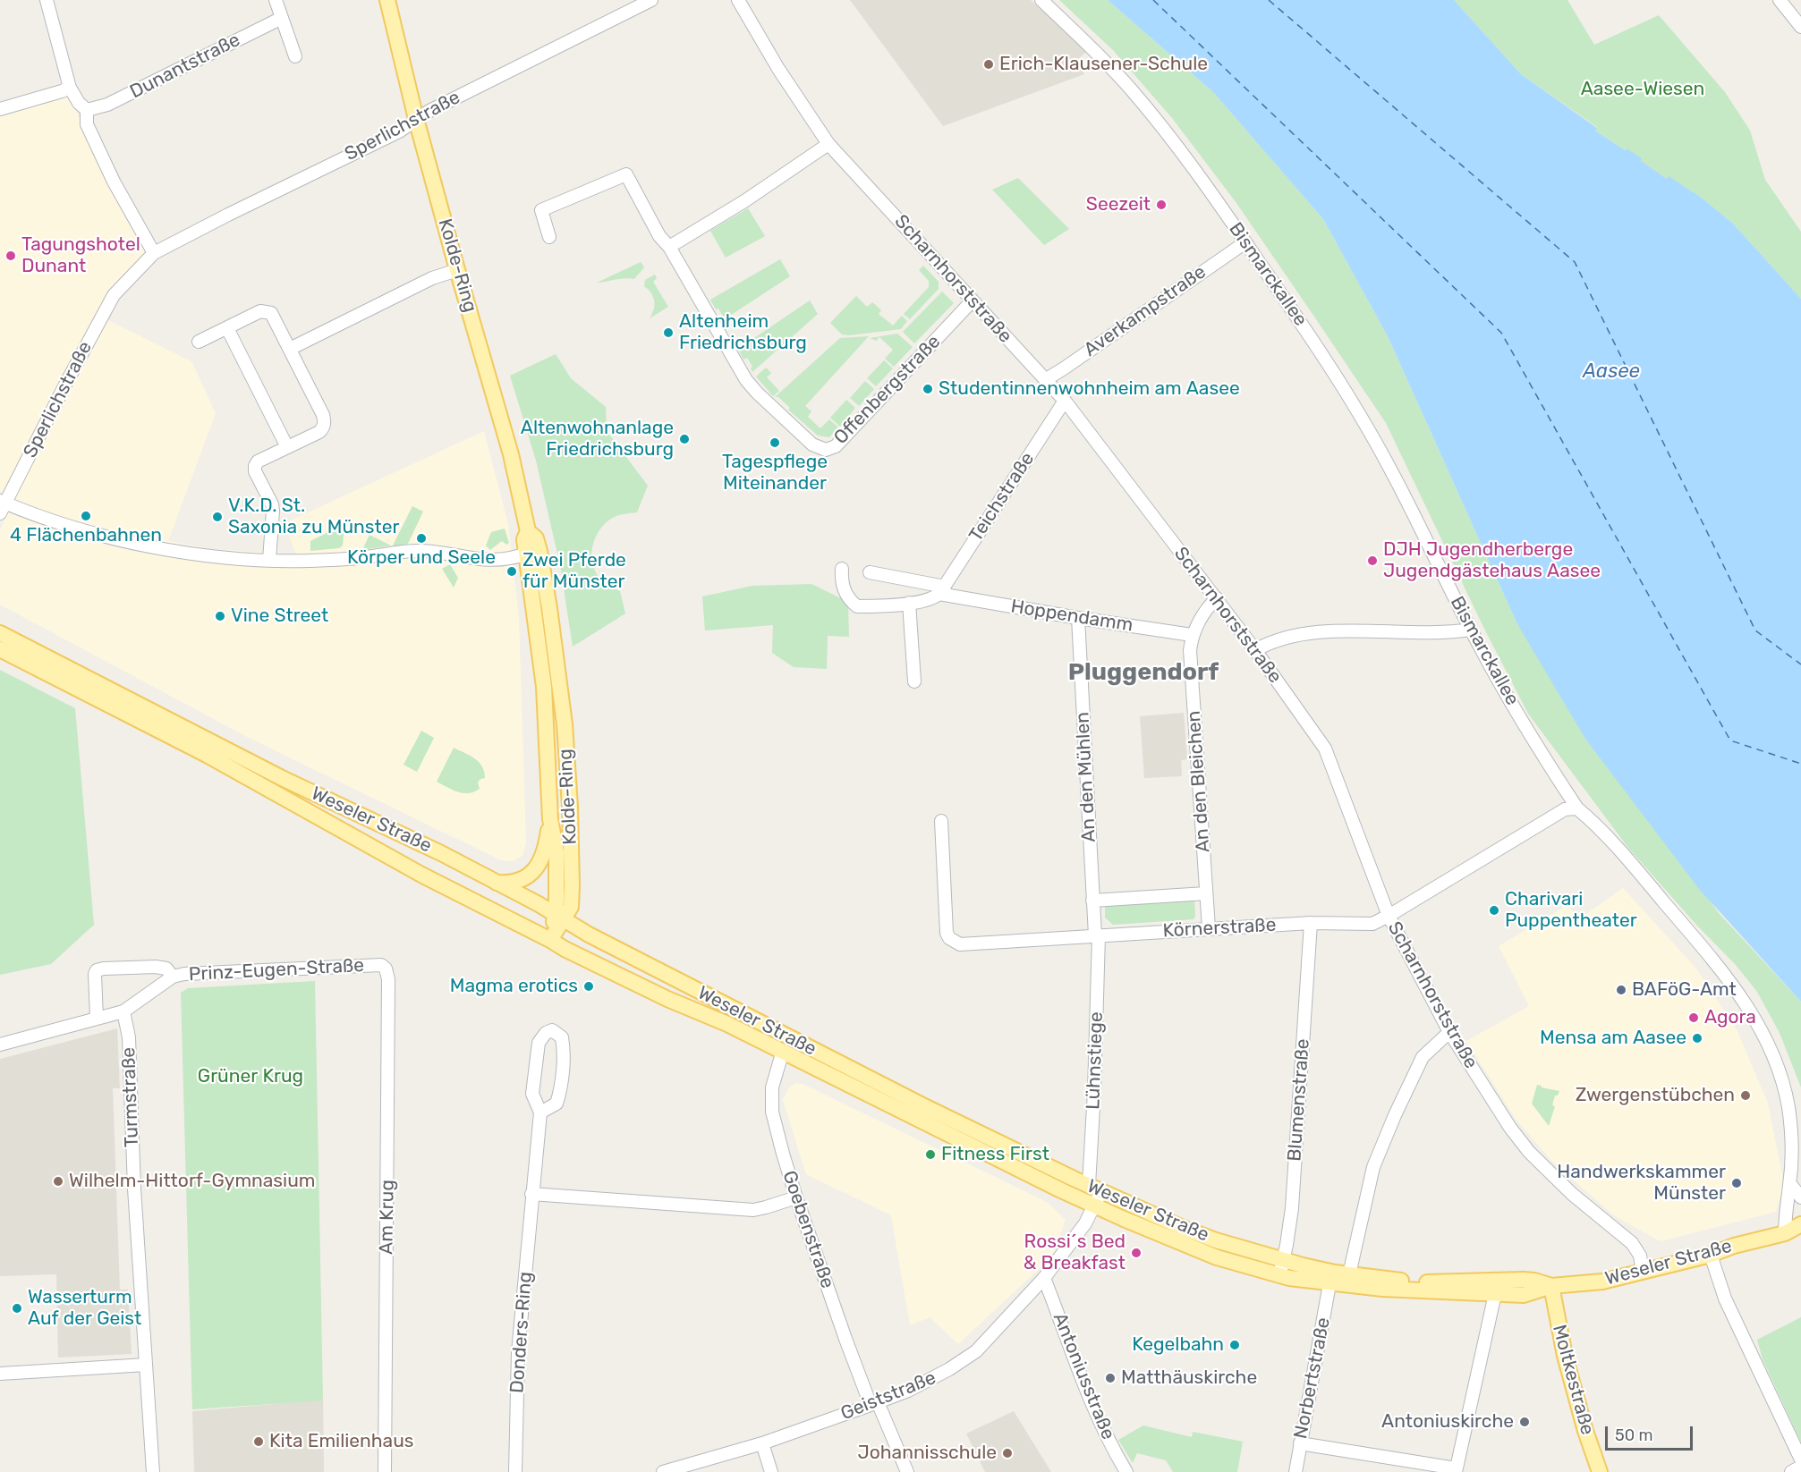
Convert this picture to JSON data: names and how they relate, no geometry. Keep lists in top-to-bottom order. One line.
{"streets":{"main road":["Kolde-Ring","Weseler Straße","Moltkestraße"],"street":["Dunantstraße","Sperlichstraße","Bismarckallee","Scharnhorststraße","Averkampstraße","Offenbergstraße","Teichstraße","Hoppendamm","An den Mühlen","An den Bleichen","Körnerstraße","Prinz-Eugen-Straße","Lühnstiege","Turmstraße","Blumenstraße","Am Krug","Goebenstraße","Donders-Ring","Antoniusstraße","Norbertstraße","Geiststraße"]},"crossings":[["Sperlichstraße","Kolde-Ring"],["Kolde-Ring","Weseler Straße"],["Bismarckallee","Averkampstraße"],["Bismarckallee","Weseler Straße"],["Bismarckallee","Körnerstraße"],["Scharnhorststraße","Averkampstraße"],["Scharnhorststraße","Offenbergstraße"],["Scharnhorststraße","Teichstraße"],["Scharnhorststraße","Weseler Straße"],["Scharnhorststraße","Körnerstraße"],["Teichstraße","Hoppendamm"],["Hoppendamm","An den Mühlen"],["Hoppendamm","An den Bleichen"],["An den Mühlen","Körnerstraße"],["An den Mühlen","Lühnstiege"],["An den Bleichen","Körnerstraße"],["Weseler Straße","Lühnstiege"],["Weseler Straße","Blumenstraße"],["Weseler Straße","Goebenstraße"],["Weseler Straße","Norbertstraße"],["Weseler Straße","Moltkestraße"],["Weseler Straße","Geiststraße"],["Körnerstraße","Lühnstiege"],["Körnerstraße","Blumenstraße"],["Prinz-Eugen-Straße","Turmstraße"],["Prinz-Eugen-Straße","Am Krug"],["Lühnstiege","Geiststraße"],["Goebenstraße","Geiststraße"],["Antoniusstraße","Geiststraße"]],"districts":["Pluggendorf"],"water":["Aasee"],"parks":["Aasee-Wiesen","Grüner Krug"],"places":["Erich-Klausener-Schule","Seezeit","Tagungshotel Dunant","Altenheim Friedrichsburg","Studentinnenwohnheim am Aasee","Altenwohnanlage Friedrichsburg","Tagespflege Miteinander","4 Flächenbahnen","V.K.D. St. Saxonia zu Münster","Körper und Seele","DJH Jugendherberge Jugendgästehaus Aasee","Zwei Pferde für Münster","Vine Street","Charivari Puppentheater","Magma erotics","BAFöG-Amt","Agora","Mensa am Aasee","Zwergenstübchen","Fitness First","Wilhelm-Hittorf-Gymnasium","Handwerkskammer Münster","Rossi´s Bed & Breakfast","Wasserturm Auf der Geist","Kegelbahn","Matthäuskirche","Antoniuskirche","Kita Emilienhaus","Johannisschule"],"scale_bar":"50 m"}
